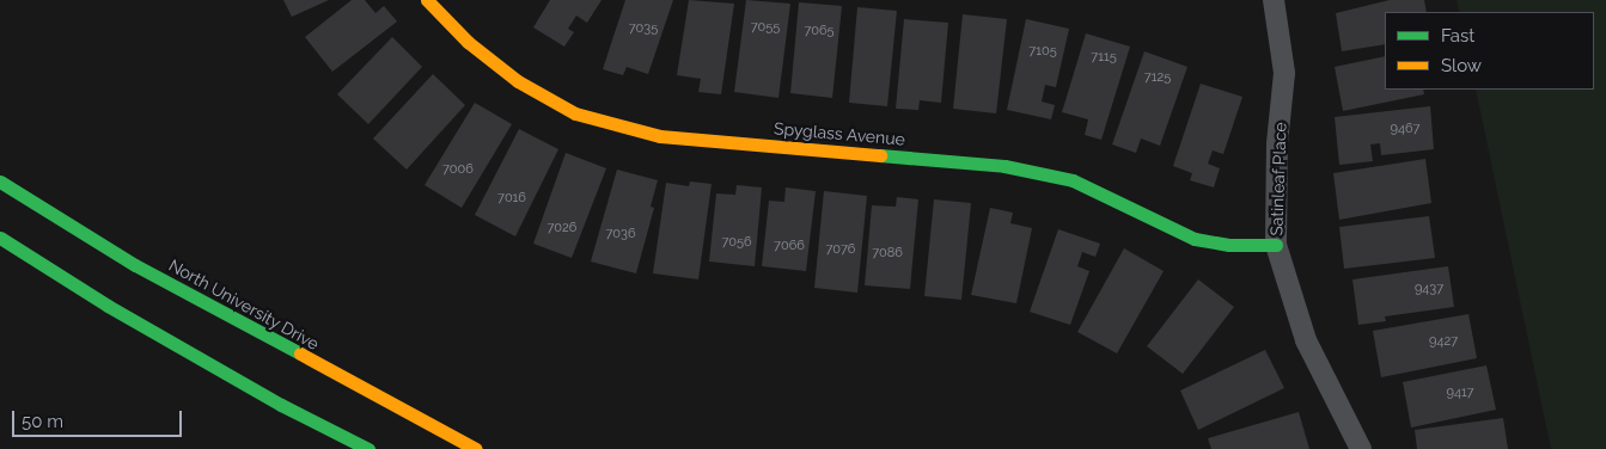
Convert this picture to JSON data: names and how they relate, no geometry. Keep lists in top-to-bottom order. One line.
{"streets":{"main road":["Spyglass Avenue","North University Drive"],"street":["Satinleaf Place"]},"crossings":[["Spyglass Avenue","Satinleaf Place"]],"house_numbers":["7055","7035","7065","7105","7115","7125","9467","7006","7016","7026","7036","7056","7066","7076","7086","9437","9427","9417"],"legend":["Fast","Slow"],"scale_bar":"50 m"}
